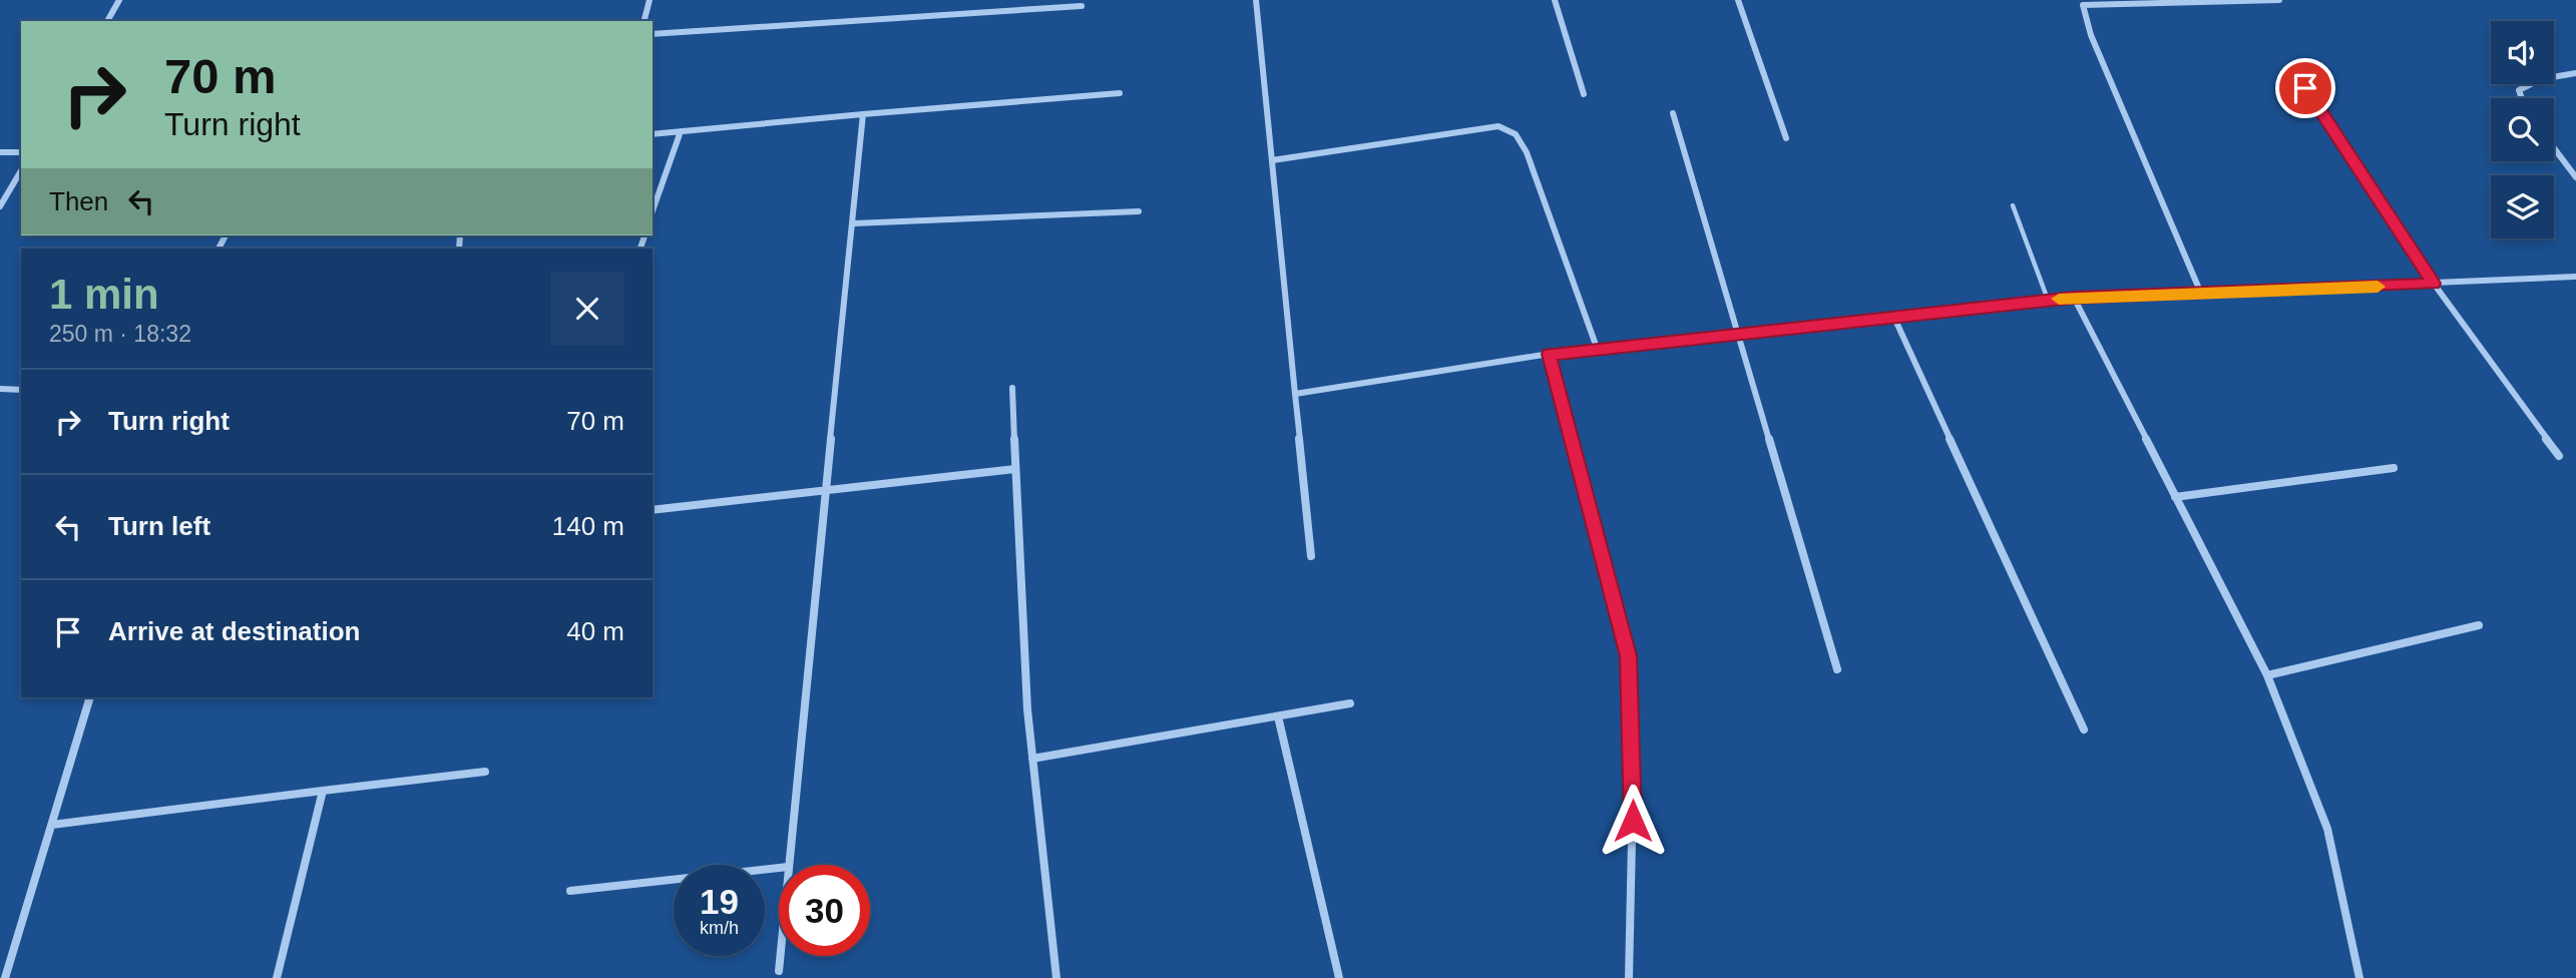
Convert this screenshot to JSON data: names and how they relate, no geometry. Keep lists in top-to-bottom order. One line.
{"page":{"turn":["70 m","Turn right"],"then":"Then","heading":["1 min","250 m · 18:32"],"list":[{"name":"Turn right","value":"70 m"},{"name":"Turn left","value":"140 m"},{"name":"Arrive at destination","value":"40 m"}],"speed":"19 km/h","limit":"30"}}
